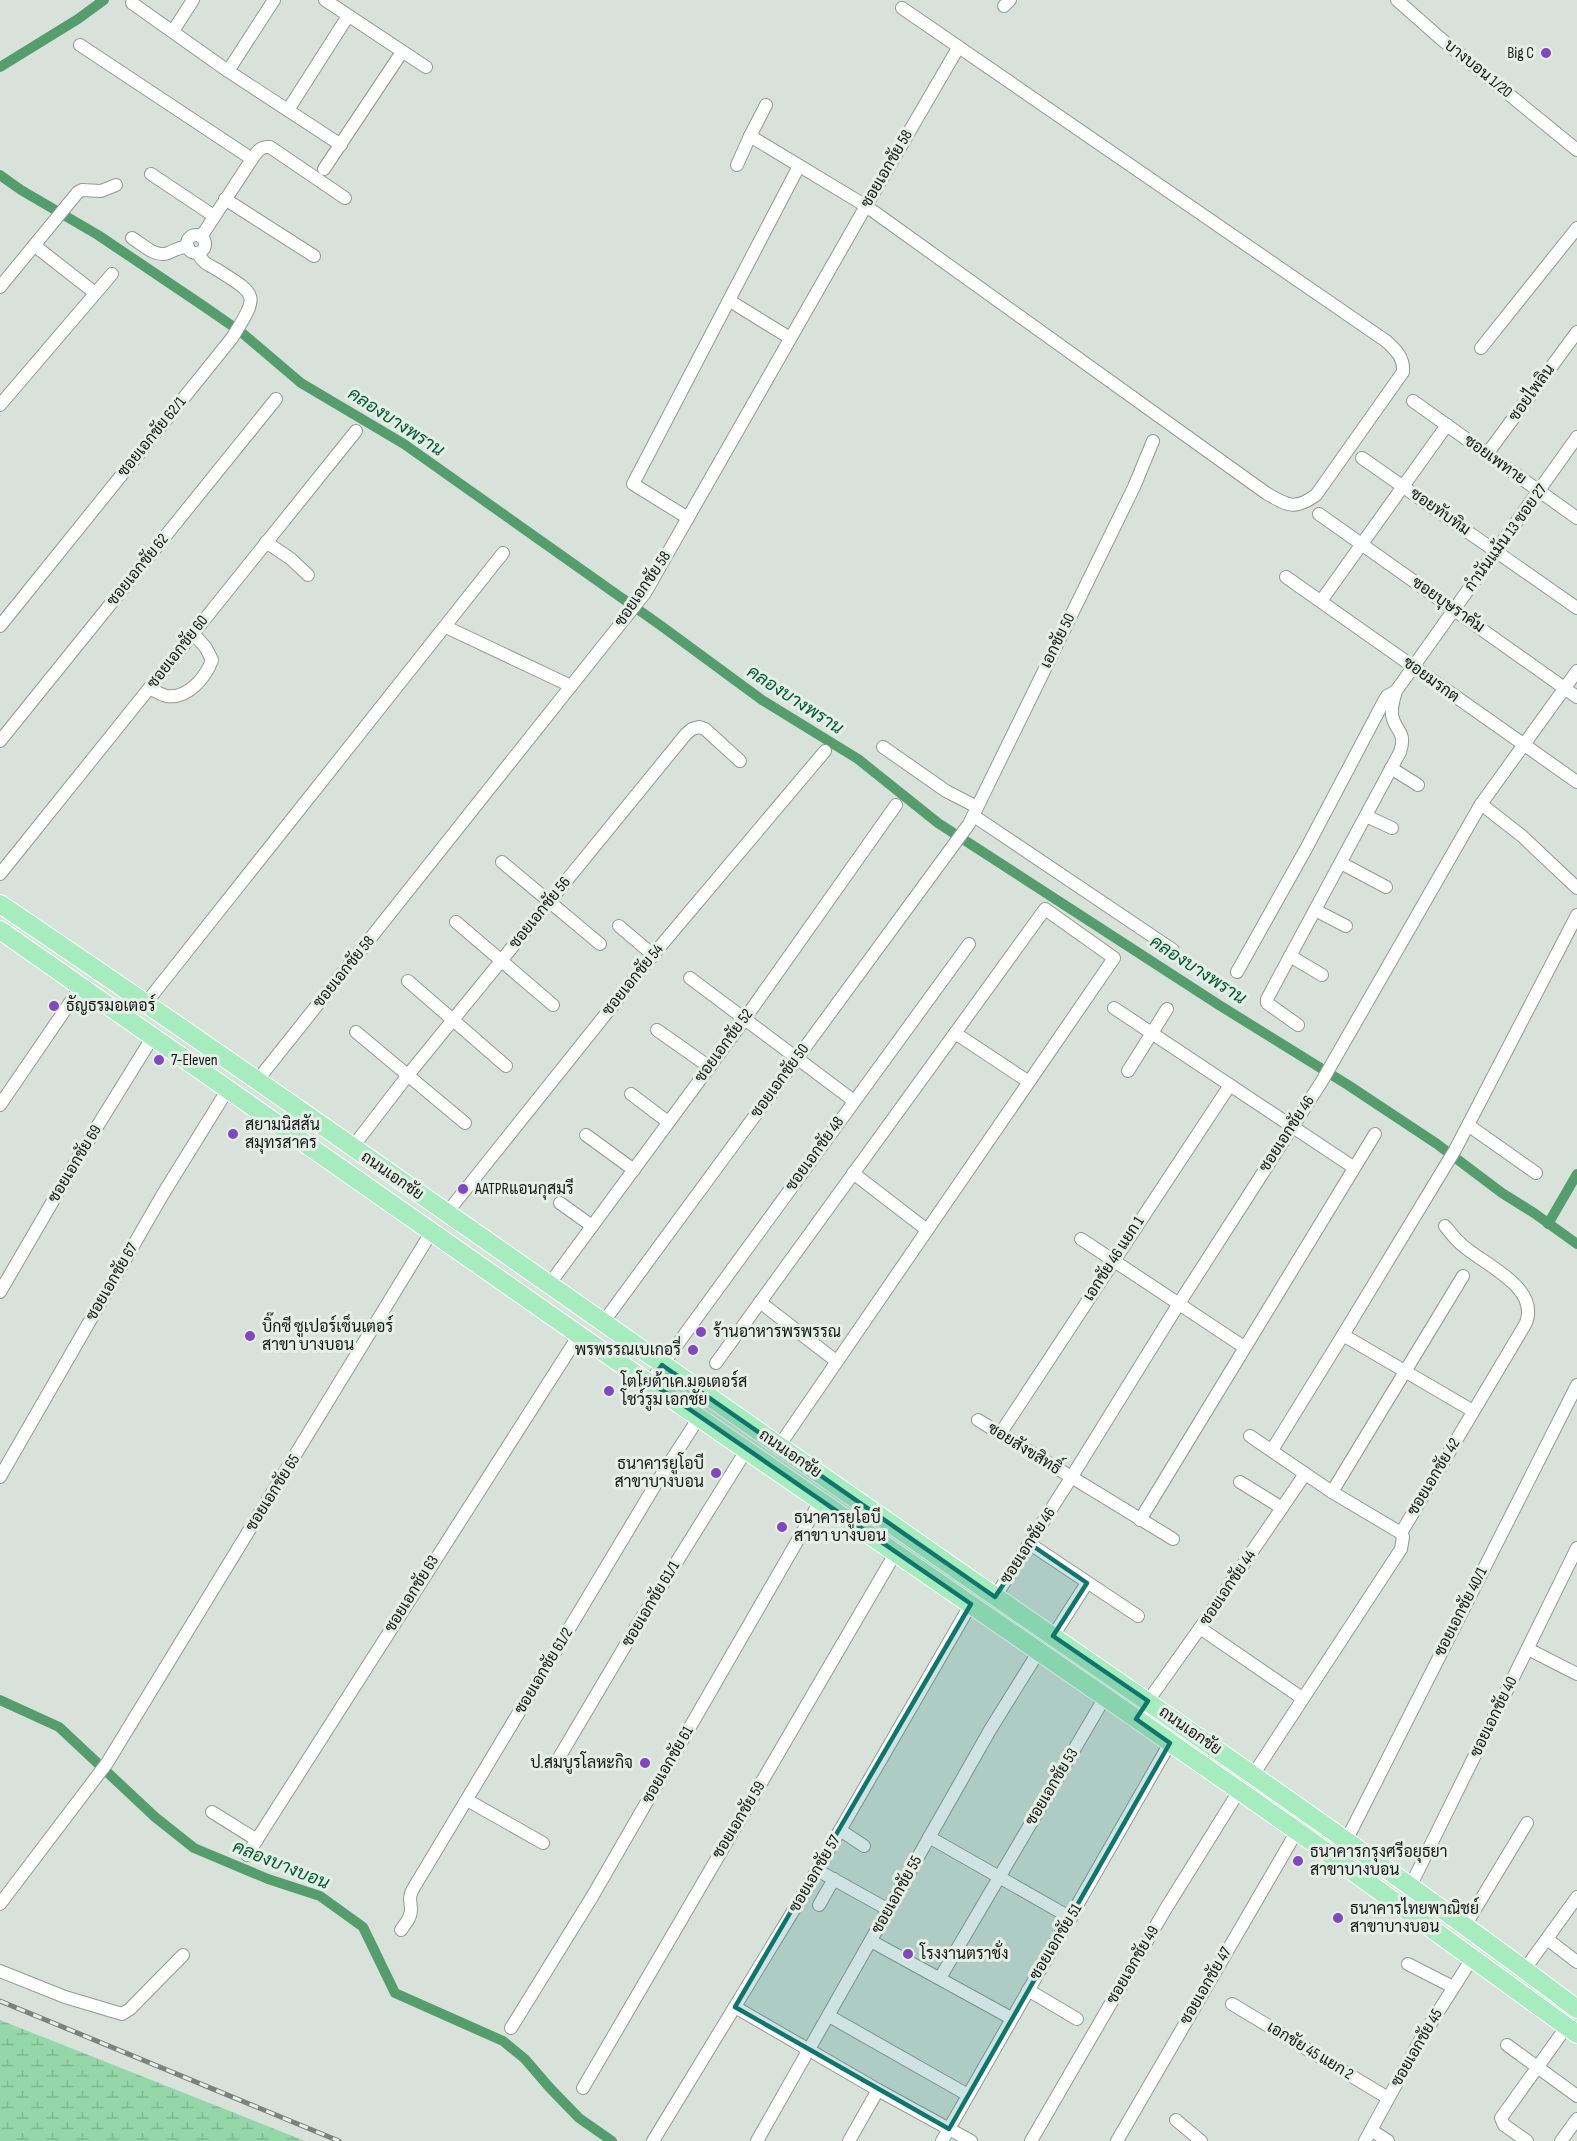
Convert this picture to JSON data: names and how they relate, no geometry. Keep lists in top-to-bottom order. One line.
{"streets":{"main road":["ถนนเอกชัย"],"street":["บางบอน 1/20","ซอยเอกชัย 58","ซอยไพลิน","ซอยเอกชัย 62/1","ซอยเพทาย","ซอยทับทิม","กำนันแม้น 13 ซอย 27","ซอยเอกชัย 62","ซอยบุษราคัม","เอกชัย 50","ซอยเอกชัย 60","ซอยมรกต","ซอยเอกชัย 56","ซอยเอกชัย 54","ซอยเอกชัย 52","ซอยเอกชัย 50","ซอยเอกชัย 46","ซอยเอกชัย 48","ซอยเอกชัย 69","เอกชัย 46 แยก 1","ซอยเอกชัย 67","ซอยสังขสิทธิ์","ซอยเอกชัย 42","ซอยเอกชัย 65","ซอยเอกชัย 44","ซอยเอกชัย 63","ซอยเอกชัย 61/1","ซอยเอกชัย 40/1","ซอยเอกชัย 61/2","ซอยเอกชัย 40","ซอยเอกชัย 61","ซอยเอกชัย 53","ซอยเอกชัย 59","ซอยเอกชัย 57","ซอยเอกชัย 55","ซอยเอกชัย 51","ซอยเอกชัย 49","ซอยเอกชัย 47","ซอยเอกชัย 45","เอกชัย 45 แยก 2"]},"crossings":[["ซอยเอกชัย 58","ถนนเอกชัย"],["ซอยไพลิน","ซอยเพทาย"],["ซอยเพทาย","กำนันแม้น 13 ซอย 27"],["ซอยทับทิม","กำนันแม้น 13 ซอย 27"],["กำนันแม้น 13 ซอย 27","ซอยบุษราคัม"],["กำนันแม้น 13 ซอย 27","ซอยมรกต"],["ซอยบุษราคัม","ซอยเอกชัย 46"],["เอกชัย 50","ซอยเอกชัย 50"],["ซอยมรกต","ซอยเอกชัย 46"],["ซอยเอกชัย 56","ถนนเอกชัย"],["ซอยเอกชัย 54","ถนนเอกชัย"],["ซอยเอกชัย 52","ถนนเอกชัย"],["ซอยเอกชัย 50","ถนนเอกชัย"],["ซอยเอกชัย 46","ถนนเอกชัย"],["ซอยเอกชัย 46","ซอยสังขสิทธิ์"],["ซอยเอกชัย 48","ถนนเอกชัย"],["ซอยเอกชัย 69","ถนนเอกชัย"],["ถนนเอกชัย","ซอยเอกชัย 67"],["ถนนเอกชัย","ซอยเอกชัย 42"],["ถนนเอกชัย","ซอยเอกชัย 65"],["ถนนเอกชัย","ซอยเอกชัย 44"],["ถนนเอกชัย","ซอยเอกชัย 63"],["ถนนเอกชัย","ซอยเอกชัย 61/1"],["ถนนเอกชัย","ซอยเอกชัย 40/1"],["ถนนเอกชัย","ซอยเอกชัย 61/2"],["ถนนเอกชัย","ซอยเอกชัย 40"],["ถนนเอกชัย","ซอยเอกชัย 61"],["ถนนเอกชัย","ซอยเอกชัย 53"],["ถนนเอกชัย","ซอยเอกชัย 59"],["ถนนเอกชัย","ซอยเอกชัย 57"],["ถนนเอกชัย","ซอยเอกชัย 55"],["ถนนเอกชัย","ซอยเอกชัย 51"],["ถนนเอกชัย","ซอยเอกชัย 49"],["ถนนเอกชัย","ซอยเอกชัย 47"],["ถนนเอกชัย","ซอยเอกชัย 45"],["เอกชัย 46 แยก 1","ซอยสังขสิทธิ์"],["ซอยเอกชัย 45","เอกชัย 45 แยก 2"]],"water":["คลองบางพราน","คลองบางบอน"],"places":["Big C","ธัญธรมอเตอร์","7-Eleven","สยามนิสสัน สมุทรสาคร","AATPRแอนกุสมรี","ร้านอาหารพรพรรณ","บิ๊กซี ซูเปอร์เซ็นเตอร์ สาขา บางบอน","พรพรรณเบเกอรี่","โตโยต้าเค.มอเตอร์ส โชว์รูม เอกชัย","ธนาคารยูโอบี สาขาบางบอน","ธนาคารยูโอบี สาขา บางบอน","ป.สมบูรโลหะกิจ","ธนาคารกรุงศรีอยุธยา สาขาบางบอน","ธนาคารไทยพาณิชย์ สาขาบางบอน","โรงงานตราชั่ง"]}
